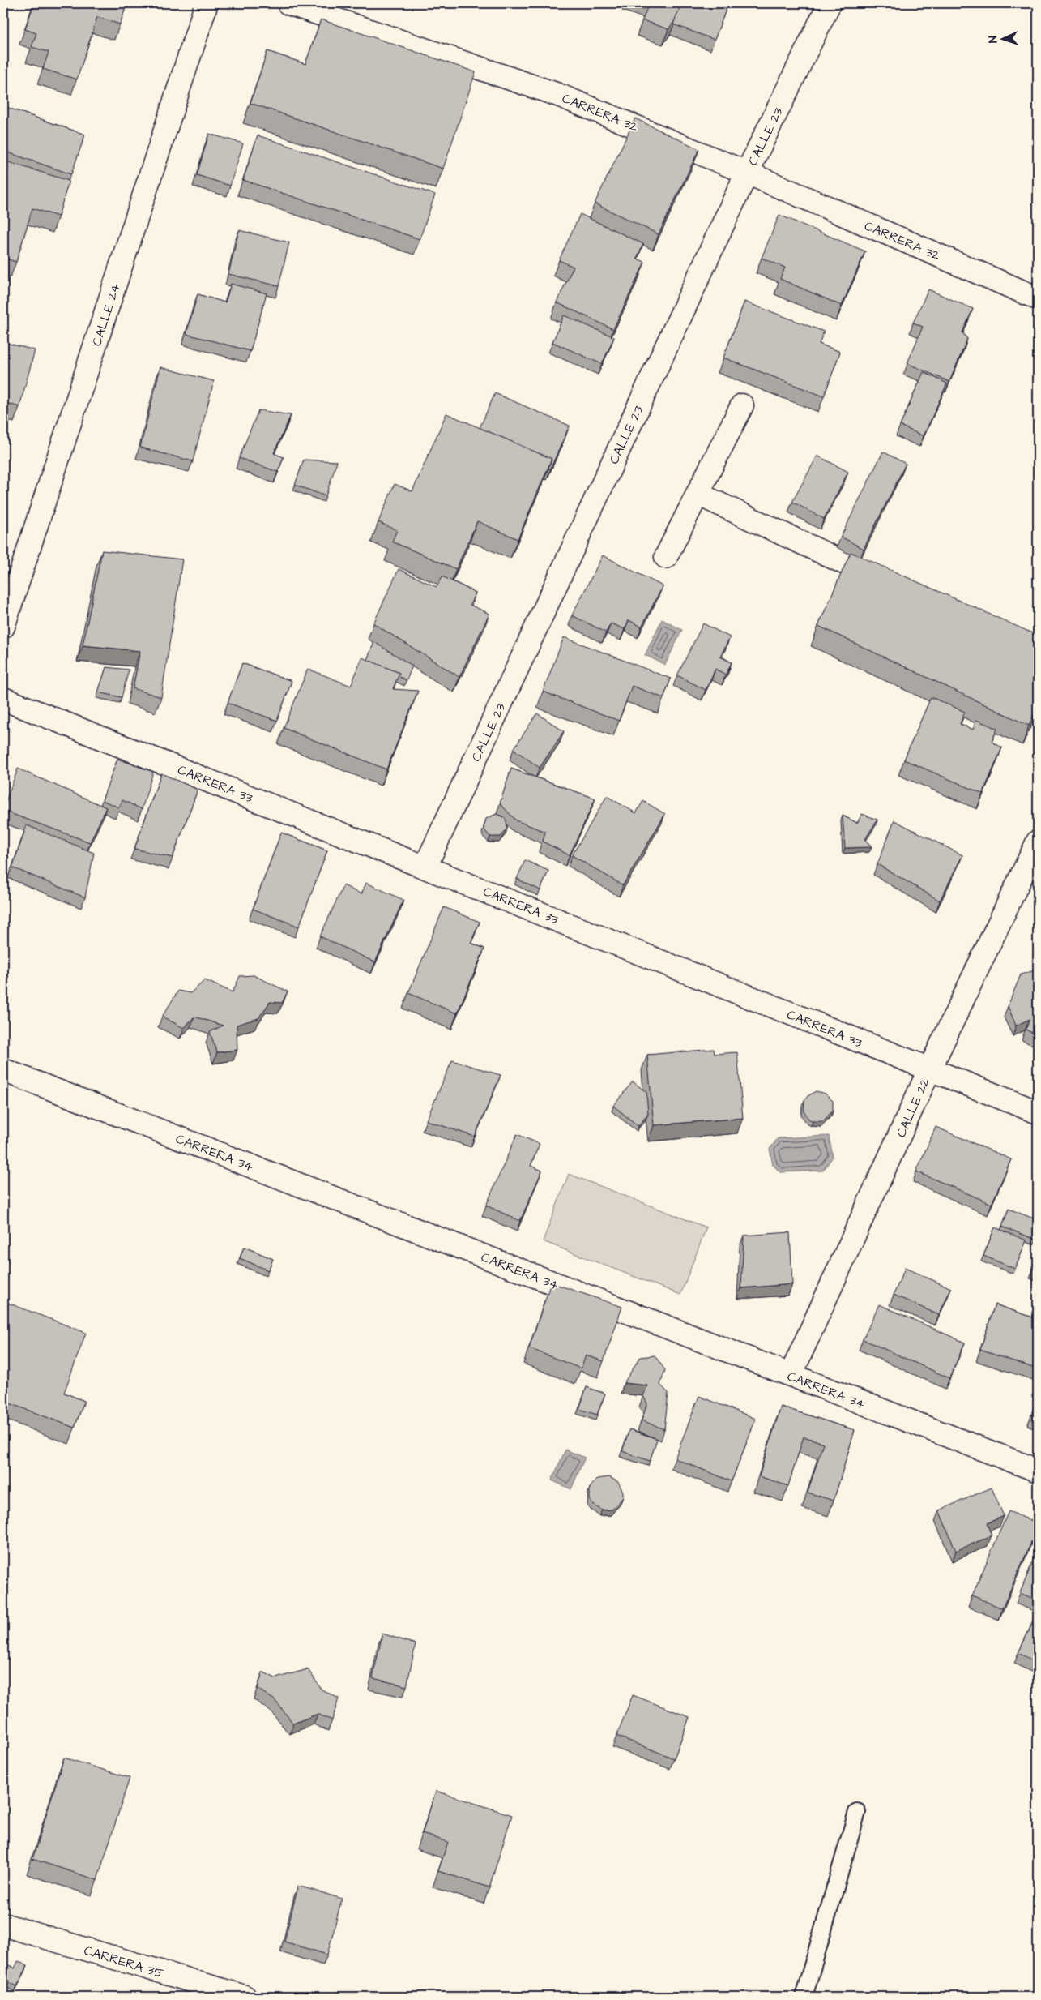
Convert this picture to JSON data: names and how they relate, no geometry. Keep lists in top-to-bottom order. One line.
{"streets":{"street":["CARRERA 32","CALLE 23","CALLE 24","CARRERA 33","CALLE 22","CARRERA 34","CARRERA 35"]},"crossings":[["CARRERA 32","CALLE 23"],["CALLE 23","CARRERA 33"],["CARRERA 33","CALLE 22"],["CALLE 22","CARRERA 34"]],"north":"left"}
